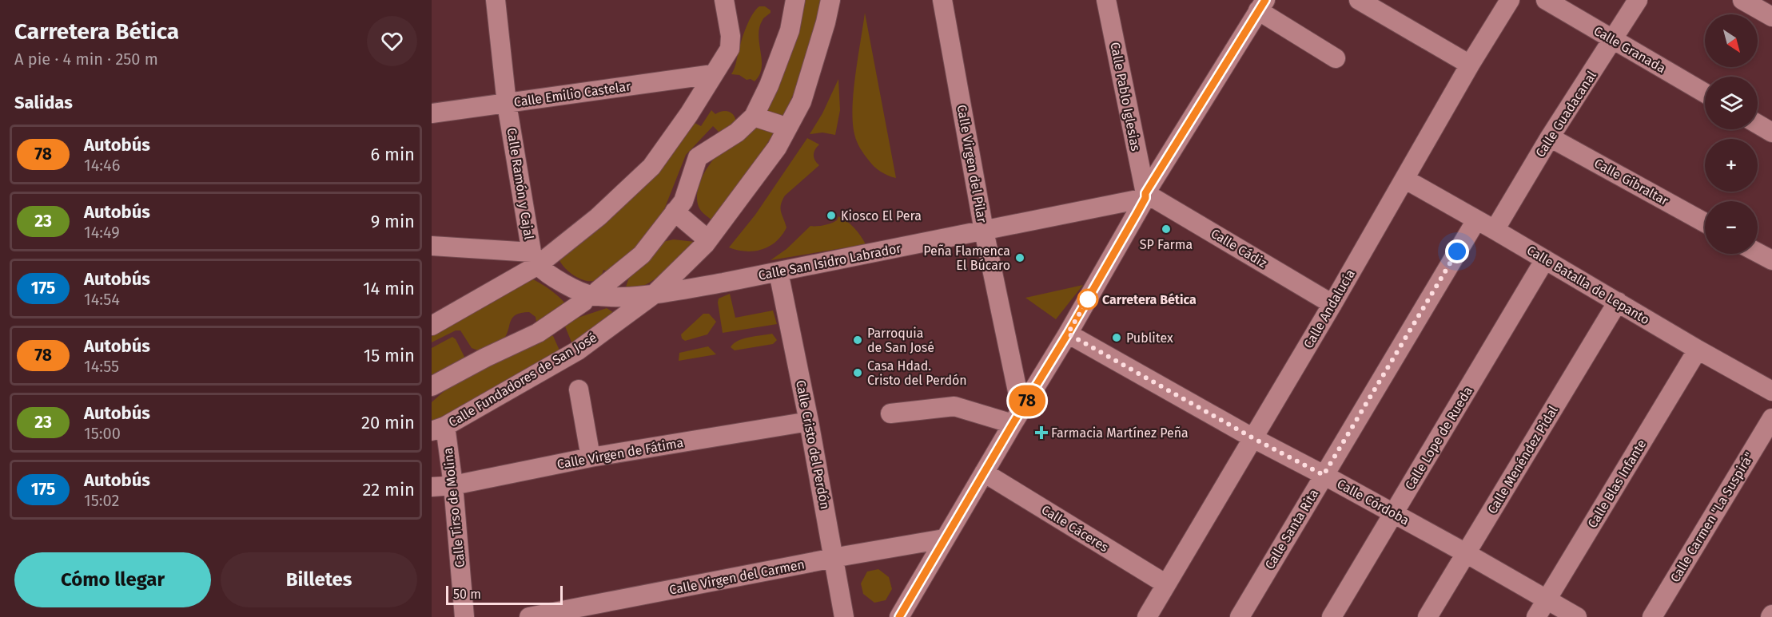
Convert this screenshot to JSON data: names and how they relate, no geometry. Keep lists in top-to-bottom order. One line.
{"streets":{"street":["Calle Granada","Calle Emilio Castelar","Calle Pablo Iglesias","Calle Guadacanal","Calle Virgen del Pilar","Calle Gibraltar","Calle Ramón y Cajal","Calle Cádiz","Calle San Isidro Labrador","Calle Batalla de Lepanto","Calle Andalucía","Calle Fundadores de San José","Calle Lope de Rueda","Calle Cristo del Perdón","Calle Virgen de Fátima","Calle Menéndez Pidal","Calle Blas Infante","Calle Córdoba","Calle Tirso de Molina","Calle Carmen \"La Suspirá\"","Calle Cáceres","Calle Santa Rita","Calle Virgen del Carmen"]},"crossings":[["Calle Granada","Calle Guadacanal"],["Calle Emilio Castelar","Calle Ramón y Cajal"],["Calle Pablo Iglesias","Calle Cádiz"],["Calle Pablo Iglesias","Calle San Isidro Labrador"],["Calle Guadacanal","Calle Gibraltar"],["Calle Guadacanal","Calle Batalla de Lepanto"],["Calle Virgen del Pilar","Calle San Isidro Labrador"],["Calle Cádiz","Calle San Isidro Labrador"],["Calle Cádiz","Calle Andalucía"],["Calle San Isidro Labrador","Calle Fundadores de San José"],["Calle San Isidro Labrador","Calle Cristo del Perdón"],["Calle Batalla de Lepanto","Calle Andalucía"],["Calle Batalla de Lepanto","Calle Lope de Rueda"],["Calle Batalla de Lepanto","Calle Menéndez Pidal"],["Calle Batalla de Lepanto","Calle Blas Infante"],["Calle Batalla de Lepanto","Calle Santa Rita"],["Calle Andalucía","Calle Córdoba"],["Calle Andalucía","Calle Cáceres"],["Calle Fundadores de San José","Calle Tirso de Molina"],["Calle Lope de Rueda","Calle Córdoba"],["Calle Cristo del Perdón","Calle Virgen de Fátima"],["Calle Cristo del Perdón","Calle Virgen del Carmen"],["Calle Virgen de Fátima","Calle Tirso de Molina"],["Calle Menéndez Pidal","Calle Córdoba"],["Calle Blas Infante","Calle Córdoba"],["Calle Córdoba","Calle Santa Rita"]],"places":{"other":["Kiosco El Pera","SP Farma","Peña Flamenca El Búcaro","Carretera Bética","Publitex","Parroquia de San José","Casa Hdad. Cristo del Perdón"],"health":["Farmacia Martínez Peña"]},"lines":["bus line 78"],"scale_bar":"50 m","north":"bottom right","page":{"heading":[["Carretera Bética","A pie · 4 min · 250 m"],"Salidas"],"on_map":"78","map_buttons":["+","−"],"list":[{"mark":"78","name":"Autobús","note":"14:46","value":"6 min"},{"mark":"23","name":"Autobús","note":"14:49","value":"9 min"},{"mark":"175","name":"Autobús","note":"14:54","value":"14 min"},{"mark":"78","name":"Autobús","note":"14:55","value":"15 min"},{"mark":"23","name":"Autobús","note":"15:00","value":"20 min"},{"mark":"175","name":"Autobús","note":"15:02","value":"22 min"}],"buttons":["Cómo llegar","Billetes"],"scale":"50 m"}}
